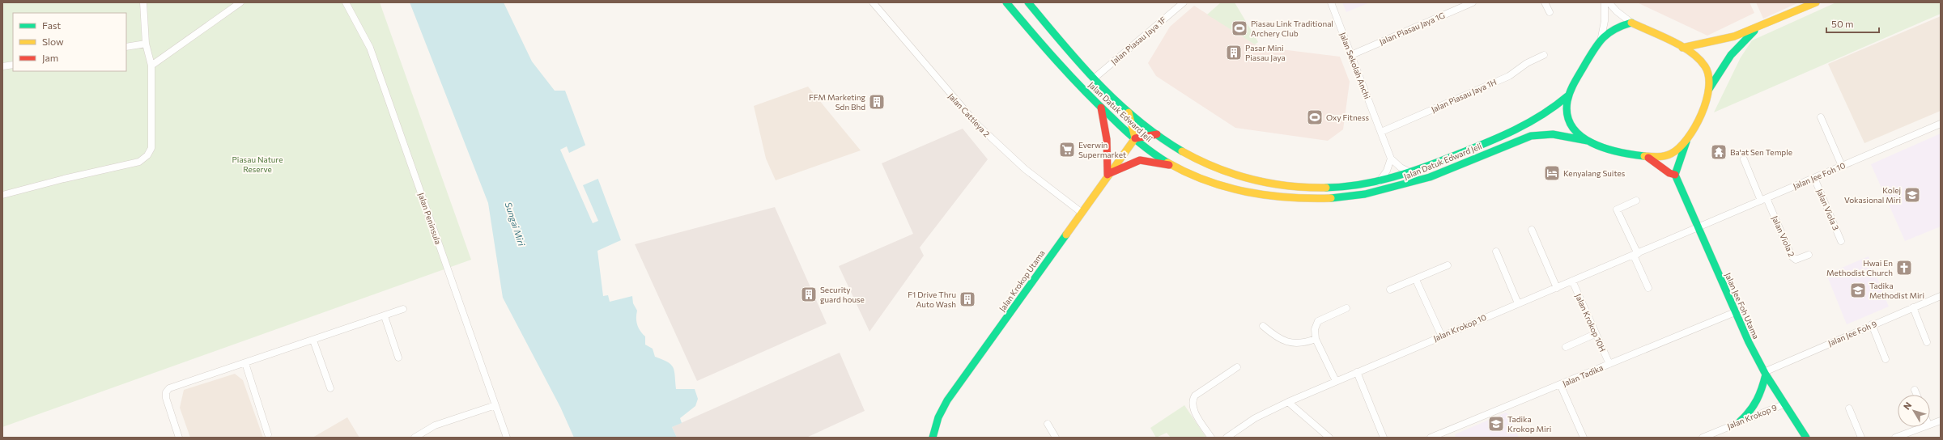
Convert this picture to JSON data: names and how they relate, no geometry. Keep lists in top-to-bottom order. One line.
{"streets":{"street":["Jalan Piasau Jaya 1G","Jalan Piasau Jaya 1F","Jalan Sekolah Anchi","Jalan Piasau Jaya 1H","Jalan Datuk Edward Jeli","Jalan Cattleya 2","Jalan Jee Foh 10","Jalan Viola 3","Jalan Peninsula","Jalan Viola 2","Jalan Krokop Utama","Jalan Jee Foh Utama","Jalan Krokop 10H","Jalan Krokop 10","Jalan Jee Foh 9","Jalan Tadika","Jalan Krokop 9"]},"crossings":[["Jalan Piasau Jaya 1G","Jalan Sekolah Anchi"],["Jalan Piasau Jaya 1F","Jalan Datuk Edward Jeli"],["Jalan Sekolah Anchi","Jalan Piasau Jaya 1H"],["Jalan Datuk Edward Jeli","Jalan Krokop Utama"],["Jalan Cattleya 2","Jalan Krokop Utama"],["Jalan Jee Foh 10","Jalan Viola 3"],["Jalan Jee Foh 10","Jalan Viola 2"],["Jalan Jee Foh 10","Jalan Jee Foh Utama"],["Jalan Jee Foh 10","Jalan Krokop 10"],["Jalan Jee Foh Utama","Jalan Krokop 10"],["Jalan Jee Foh Utama","Jalan Jee Foh 9"],["Jalan Jee Foh Utama","Jalan Tadika"],["Jalan Jee Foh Utama","Jalan Krokop 9"],["Jalan Krokop 10H","Jalan Krokop 10"],["Jalan Krokop 10H","Jalan Tadika"]],"water":["Sungai Miri"],"parks":["Piasau Nature Reserve"],"places":{"sports":["Piasau Link Traditional Archery Club","Oxy Fitness"],"building":["Pasar Mini Piasau Jaya","FFM Marketing Sdn Bhd","Security guard house","F1 Drive Thru Auto Wash"],"supermarket":["Everwin Supermarket"],"temple":["Ba'at Sen Temple"],"hotel":["Kenyalang Suites"],"school or university":["Kolej Vokasional Miri","Tadika Methodist Miri","Tadika Krokop Miri"],"church":["Hwai En Methodist Church"]},"legend":["Fast","Slow","Jam"],"scale_bar":"50 m","north":"top left"}
